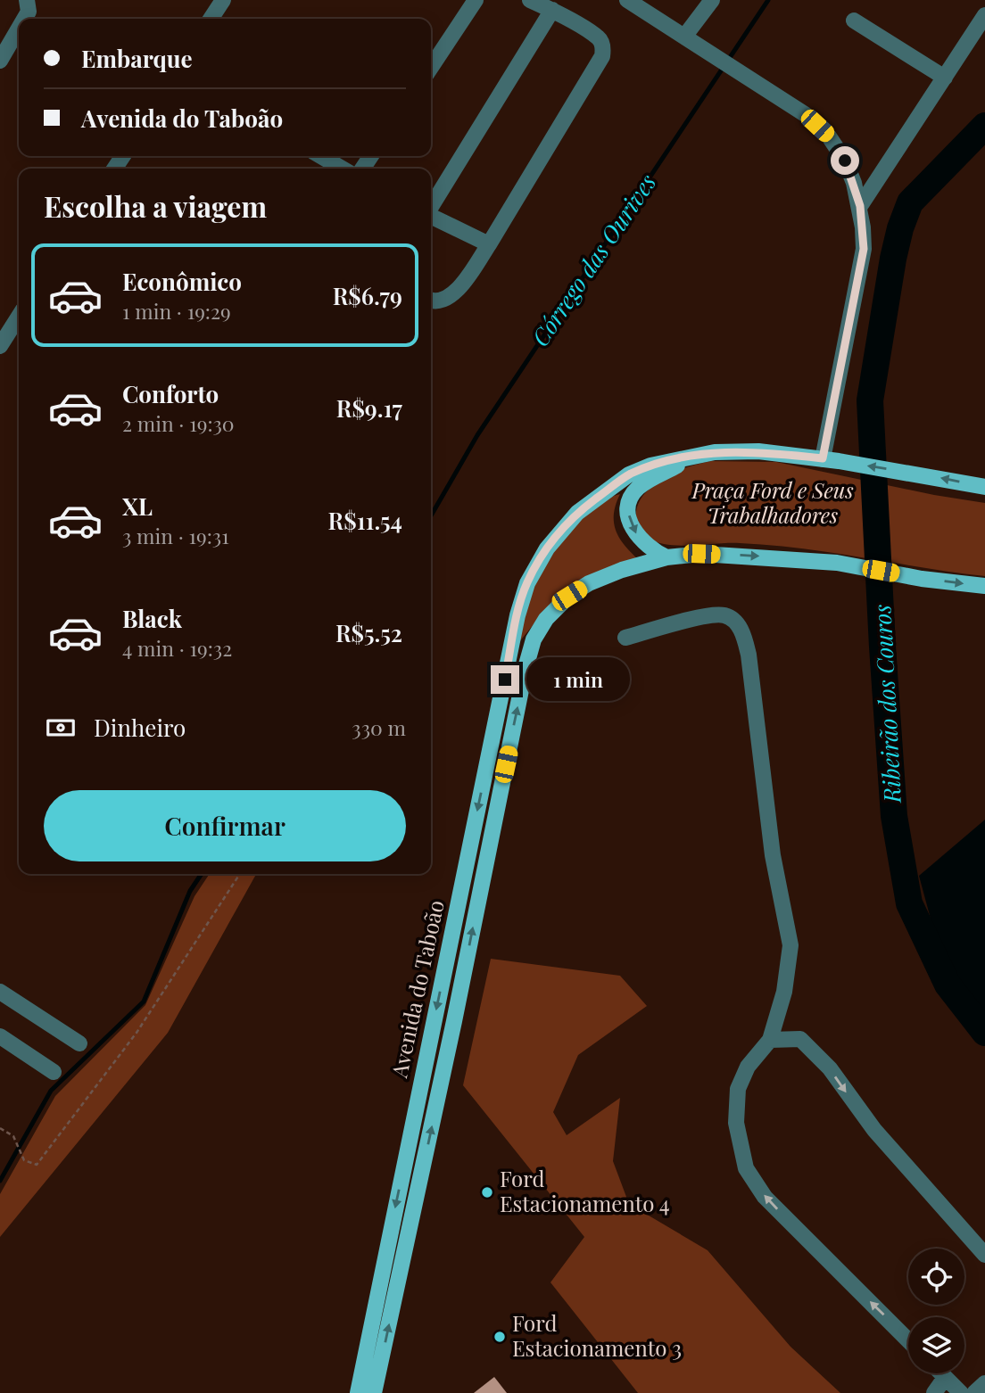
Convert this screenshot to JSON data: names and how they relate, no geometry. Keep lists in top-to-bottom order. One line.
{"streets":{"main road":["Avenida do Taboão"]},"water":["Córrego das Ourives","Ribeirão dos Couros"],"parks":["Praça Ford e Seus Trabalhadores"],"places":["Ford Estacionamento 4","Ford Estacionamento 3"],"page":{"banner":["Embarque","Avenida do Taboão"],"heading":"Escolha a viagem","list":[{"name":"Econômico","note":"1 min · 19:29","value":"R$6.79"},{"name":"Conforto","note":"2 min · 19:30","value":"R$9.17"},{"name":"XL","note":"3 min · 19:31","value":"R$11.54"},{"name":"Black","note":"4 min · 19:32","value":"R$5.52"}],"bubble":"1 min","pay":["Dinheiro","330 m"],"buttons":"Confirmar"}}
